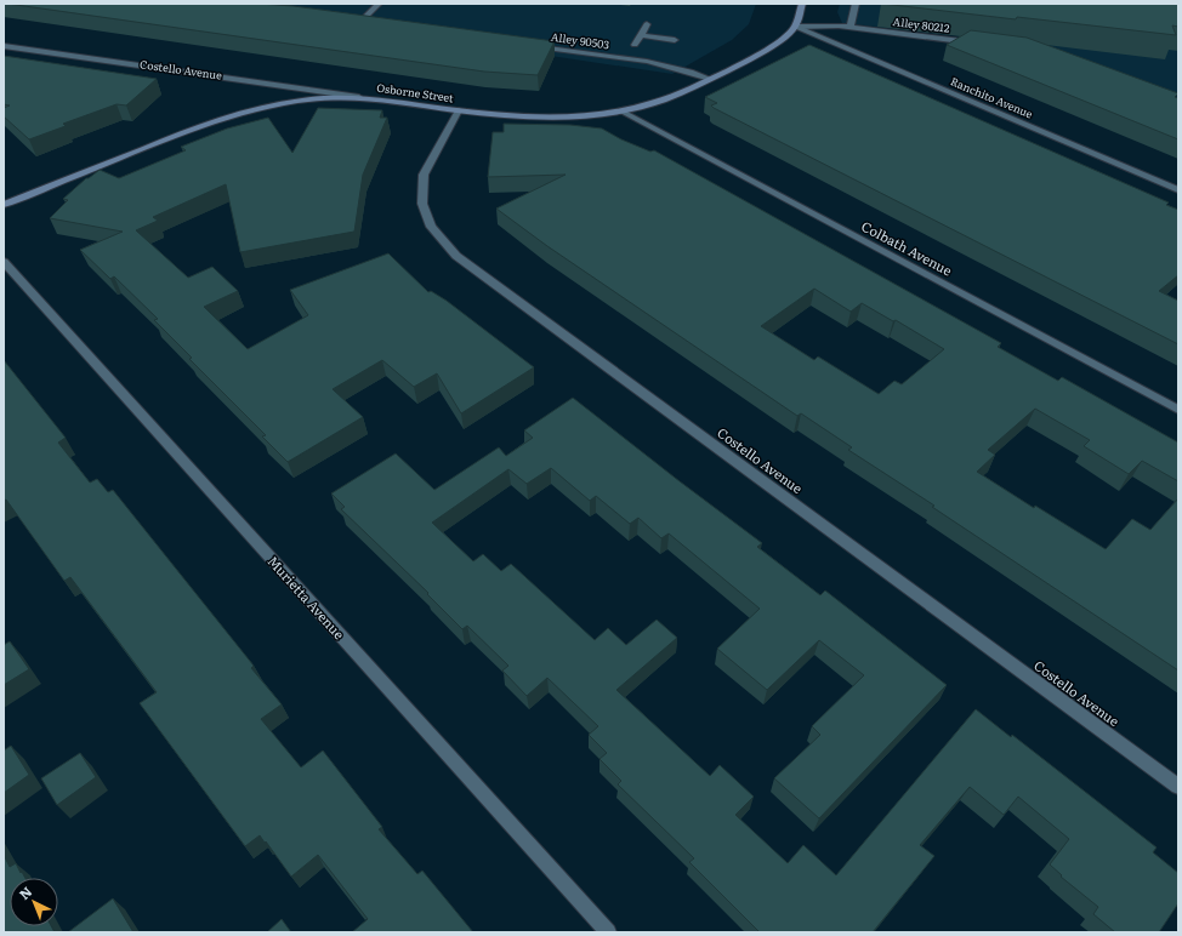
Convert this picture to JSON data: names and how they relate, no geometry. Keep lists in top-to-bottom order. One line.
{"streets":{"street":["Alley 80212","Alley 90503","Costello Avenue","Osborne Street","Ranchito Avenue","Colbath Avenue","Murietta Avenue"]},"crossings":[["Alley 80212","Osborne Street"],["Alley 80212","Ranchito Avenue"],["Alley 90503","Osborne Street"],["Costello Avenue","Osborne Street"],["Osborne Street","Ranchito Avenue"],["Osborne Street","Colbath Avenue"]],"north":"top left"}
